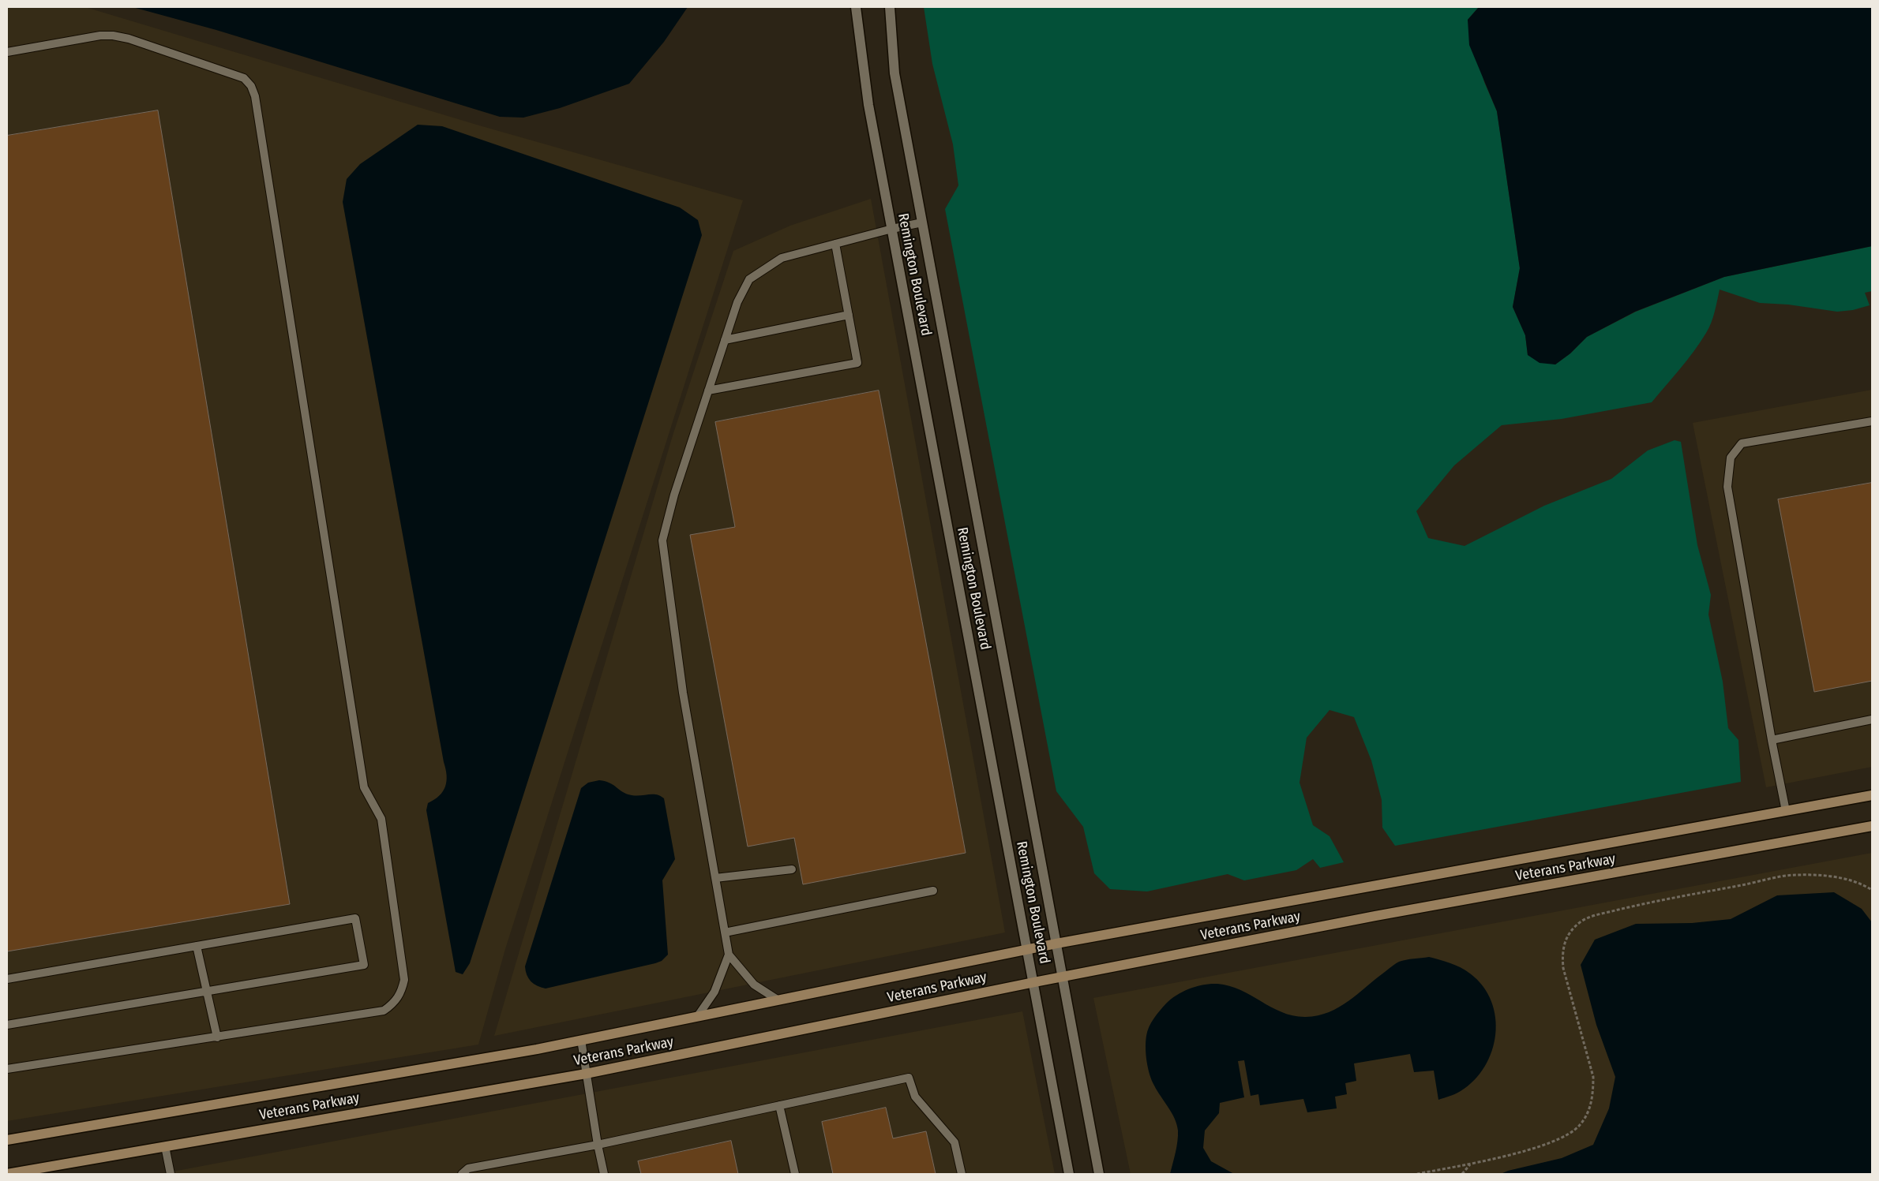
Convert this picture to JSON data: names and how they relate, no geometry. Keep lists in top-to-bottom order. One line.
{"streets":{"main road":["Veterans Parkway"],"street":["Remington Boulevard"]},"crossings":[["Remington Boulevard","Veterans Parkway"]]}
